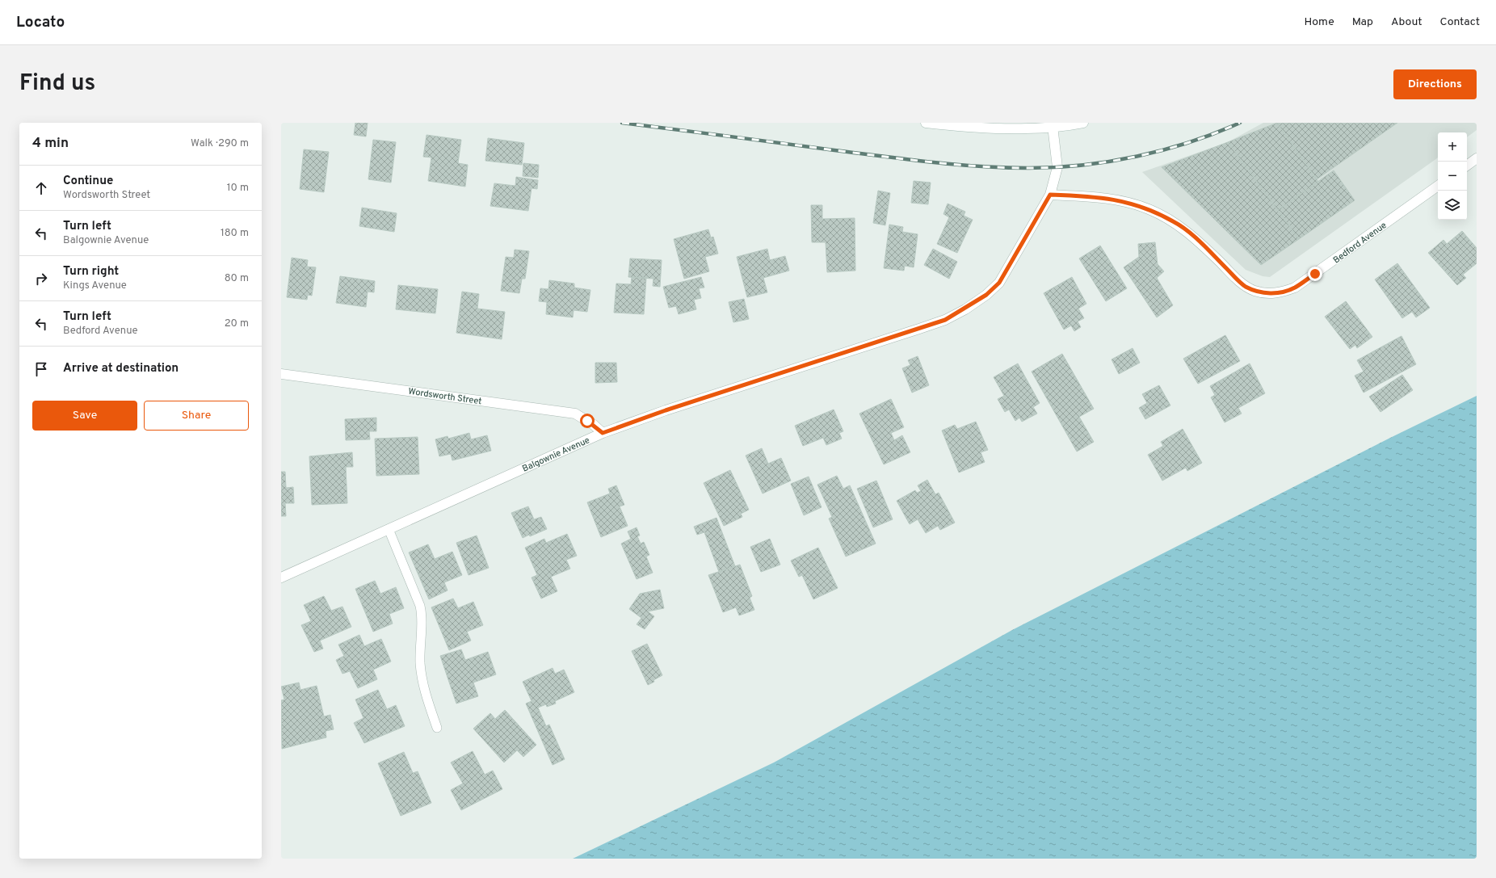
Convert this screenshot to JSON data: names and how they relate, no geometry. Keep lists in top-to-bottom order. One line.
{"streets":{"street":["Bedford Avenue","Wordsworth Street","Balgownie Avenue"]},"crossings":[["Bedford Avenue","Balgownie Avenue"],["Wordsworth Street","Balgownie Avenue"]],"page":{"header":"Locato","nav":["Home","Map","About","Contact"],"title":"Find us","buttons":["Directions",["Save","Share"]],"heading":["4 min","Walk · 290 m"],"map_buttons":["+","−"],"list":[["Continue","Wordsworth Street","10 m"],["Turn left","Balgownie Avenue","180 m"],["Turn right","Kings Avenue","80 m"],["Turn left","Bedford Avenue","20 m"],"Arrive at destination"]}}
